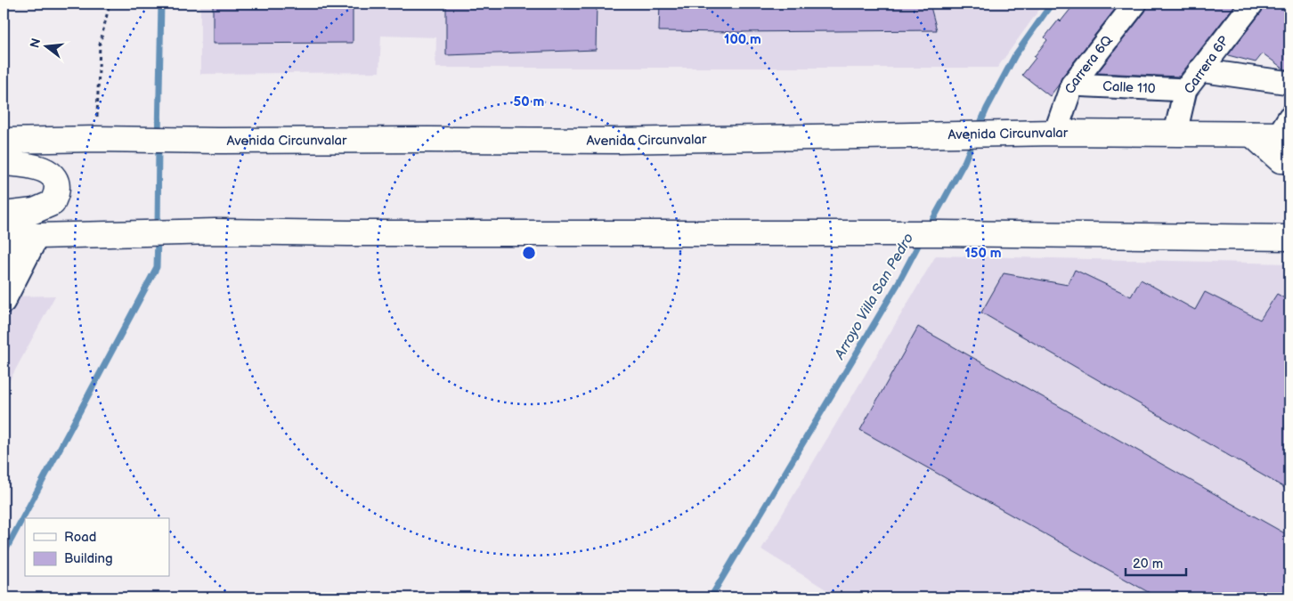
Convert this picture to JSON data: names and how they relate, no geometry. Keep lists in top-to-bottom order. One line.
{"streets":{"highway":["Avenida Circunvalar"],"street":["Carrera 6Q","Carrera 6P","Calle 110"]},"crossings":[["Carrera 6Q","Calle 110"],["Carrera 6Q","Avenida Circunvalar"],["Carrera 6P","Calle 110"],["Carrera 6P","Avenida Circunvalar"]],"water":["Arroyo Villa San Pedro"],"legend":["Road","Building"],"scale_bar":"20 m","north":"left","rings":["100 m","50 m","150 m"]}
